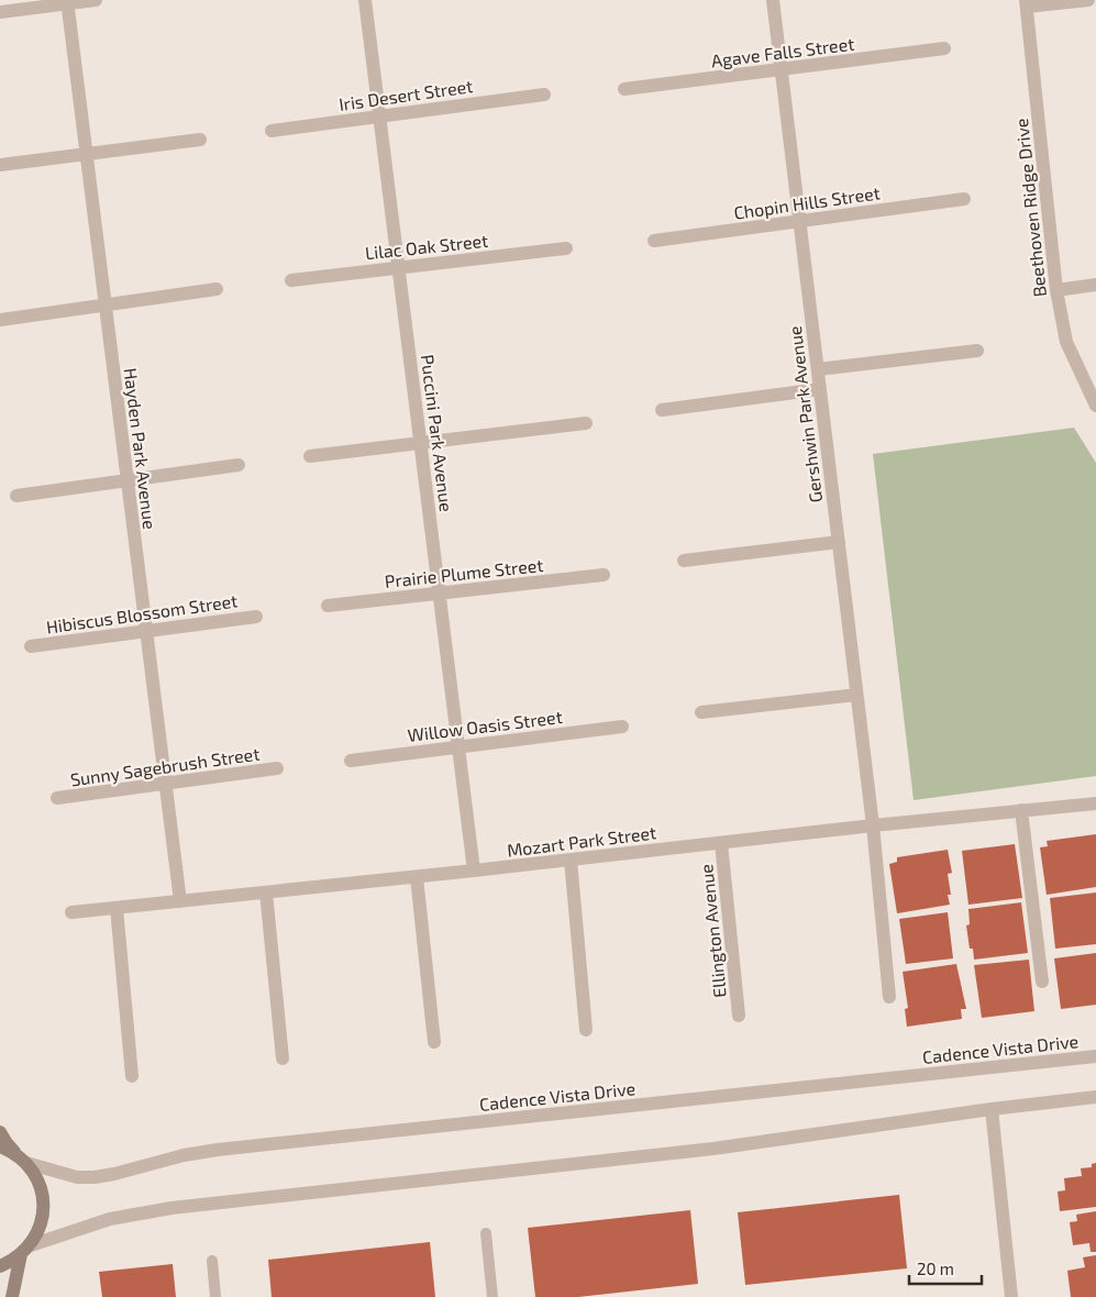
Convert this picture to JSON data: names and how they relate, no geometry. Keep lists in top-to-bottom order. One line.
{"streets":{"street":["Agave Falls Street","Iris Desert Street","Chopin Hills Street","Beethoven Ridge Drive","Lilac Oak Street","Gershwin Park Avenue","Puccini Park Avenue","Hayden Park Avenue","Prairie Plume Street","Hibiscus Blossom Street","Willow Oasis Street","Sunny Sagebrush Street","Mozart Park Street","Ellington Avenue","Cadence Vista Drive"]},"crossings":[["Agave Falls Street","Gershwin Park Avenue"],["Iris Desert Street","Puccini Park Avenue"],["Chopin Hills Street","Gershwin Park Avenue"],["Lilac Oak Street","Puccini Park Avenue"],["Gershwin Park Avenue","Mozart Park Street"],["Puccini Park Avenue","Prairie Plume Street"],["Puccini Park Avenue","Willow Oasis Street"],["Puccini Park Avenue","Mozart Park Street"],["Hayden Park Avenue","Hibiscus Blossom Street"],["Hayden Park Avenue","Sunny Sagebrush Street"],["Hayden Park Avenue","Mozart Park Street"],["Mozart Park Street","Ellington Avenue"]],"scale_bar":"20 m"}
